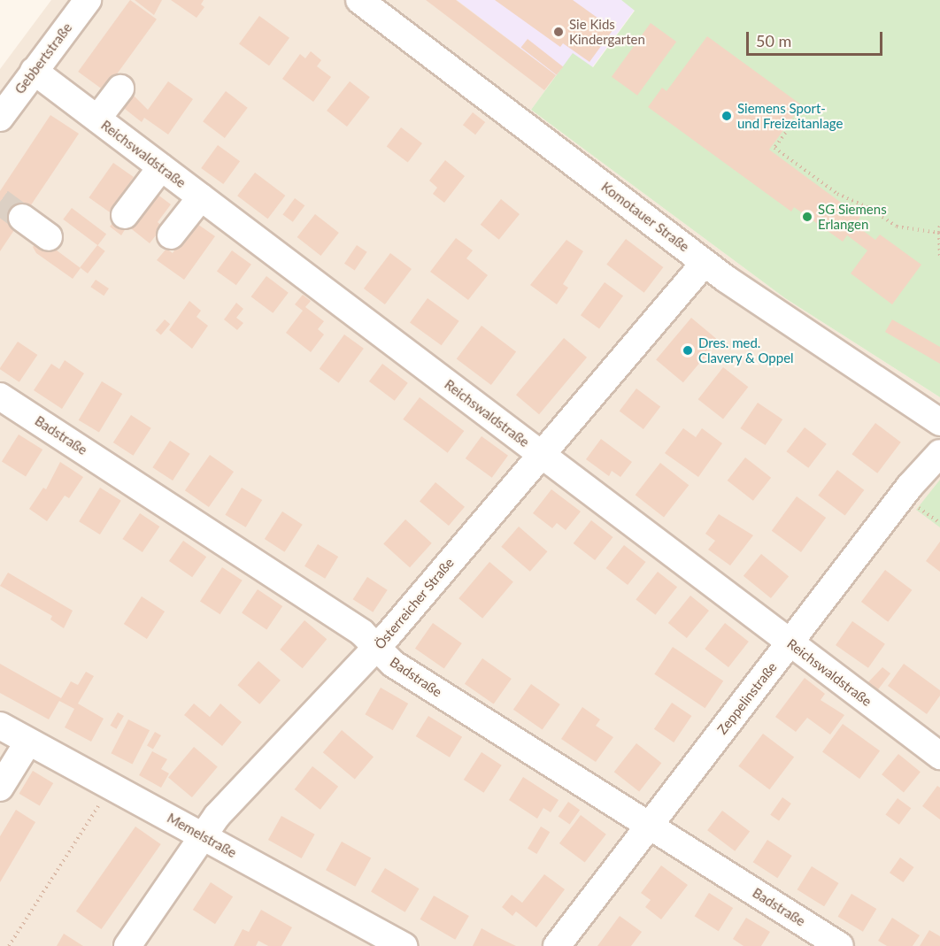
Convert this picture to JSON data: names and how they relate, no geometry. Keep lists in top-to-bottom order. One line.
{"streets":{"street":["Gebbertstraße","Reichswaldstraße","Komotauer Straße","Badstraße","Österreicher Straße","Zeppelinstraße","Memelstraße"]},"crossings":[["Gebbertstraße","Reichswaldstraße"],["Reichswaldstraße","Österreicher Straße"],["Reichswaldstraße","Zeppelinstraße"],["Komotauer Straße","Österreicher Straße"],["Badstraße","Österreicher Straße"],["Badstraße","Zeppelinstraße"],["Österreicher Straße","Memelstraße"]],"places":["Sie Kids Kindergarten","Siemens Sport- und Freizeitanlage","SG Siemens Erlangen","Dres. med. Clavery & Oppel"],"scale_bar":"50 m"}
